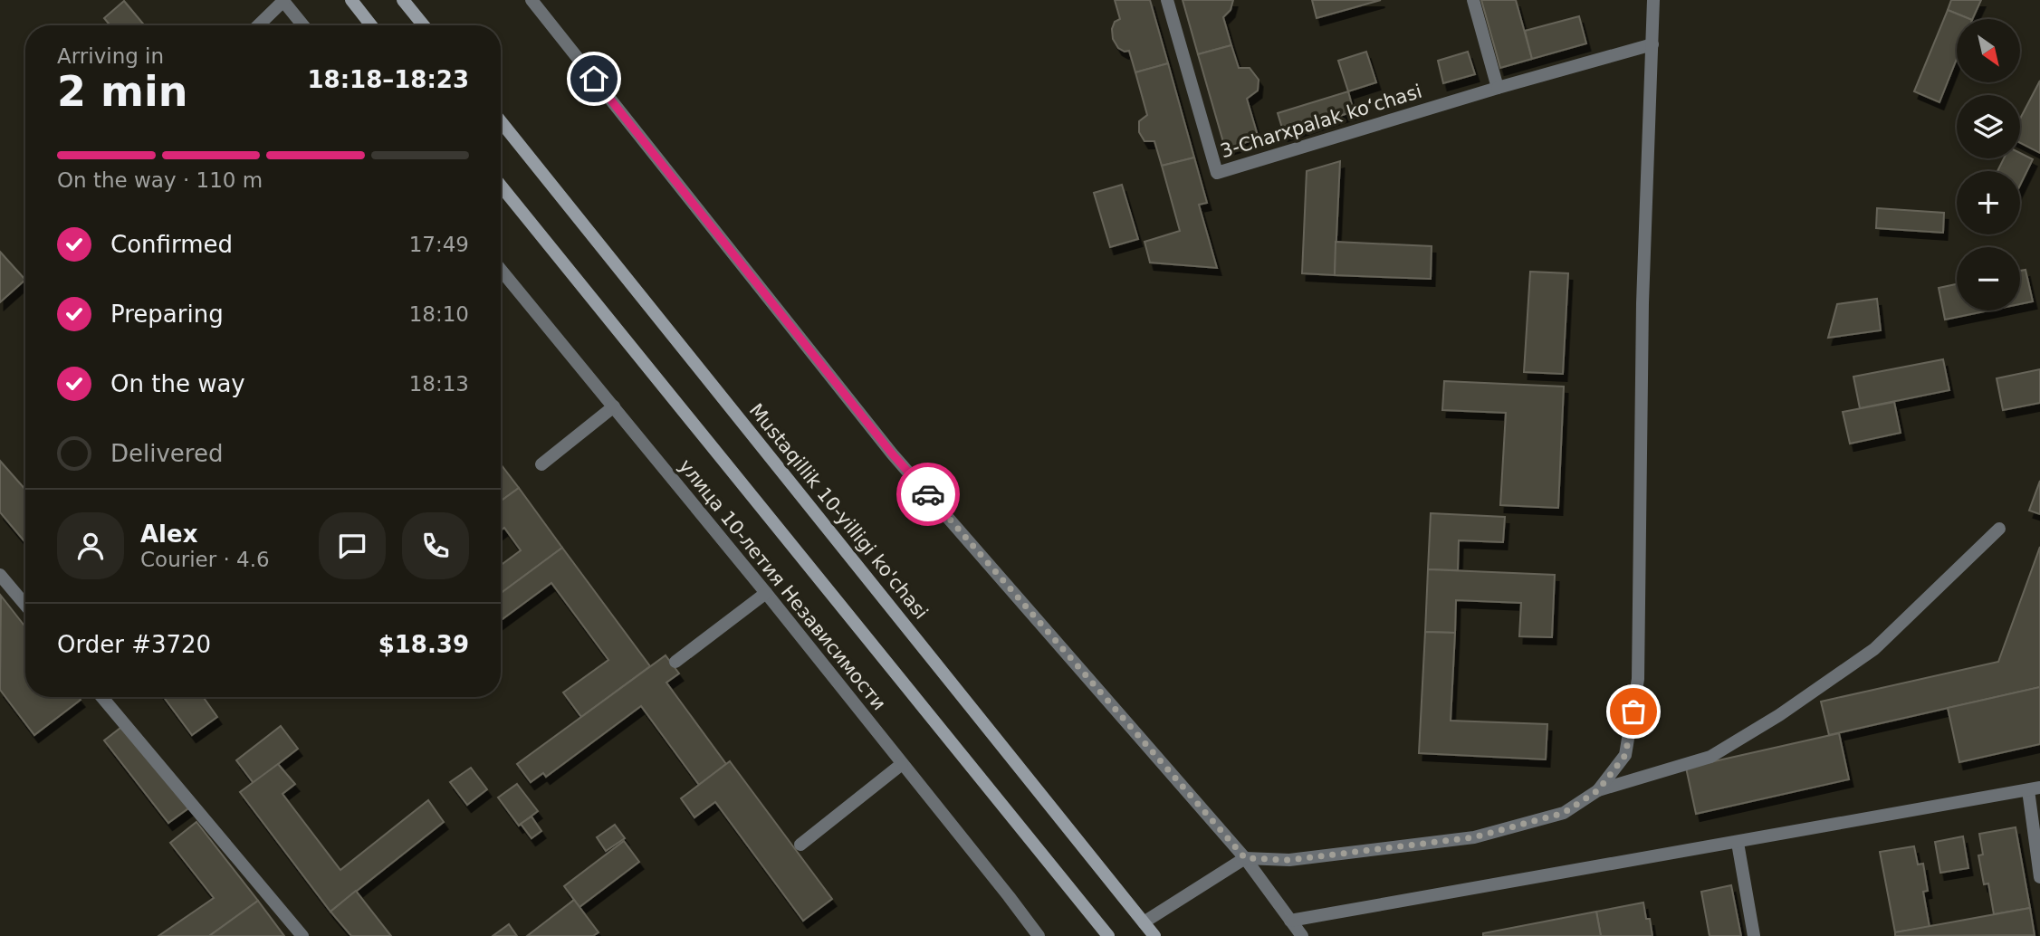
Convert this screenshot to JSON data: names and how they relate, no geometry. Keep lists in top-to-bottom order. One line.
{"streets":{"main road":["Mustaqillik 10-yilligi ko'chasi"],"street":["3-Charxpalak koʻchasi","улица 10-летия Независимости"]},"north":"bottom right","page":{"map_buttons":["+","−"],"heading":["2 min","Arriving in","18:18–18:23"],"panel":["Alex","Courier · 4.6","Order #3720","$18.39"],"bar":"On the way · 110 m","list":[["Confirmed","17:49"],["Preparing","18:10"],["On the way","18:13"],"Delivered"]}}
